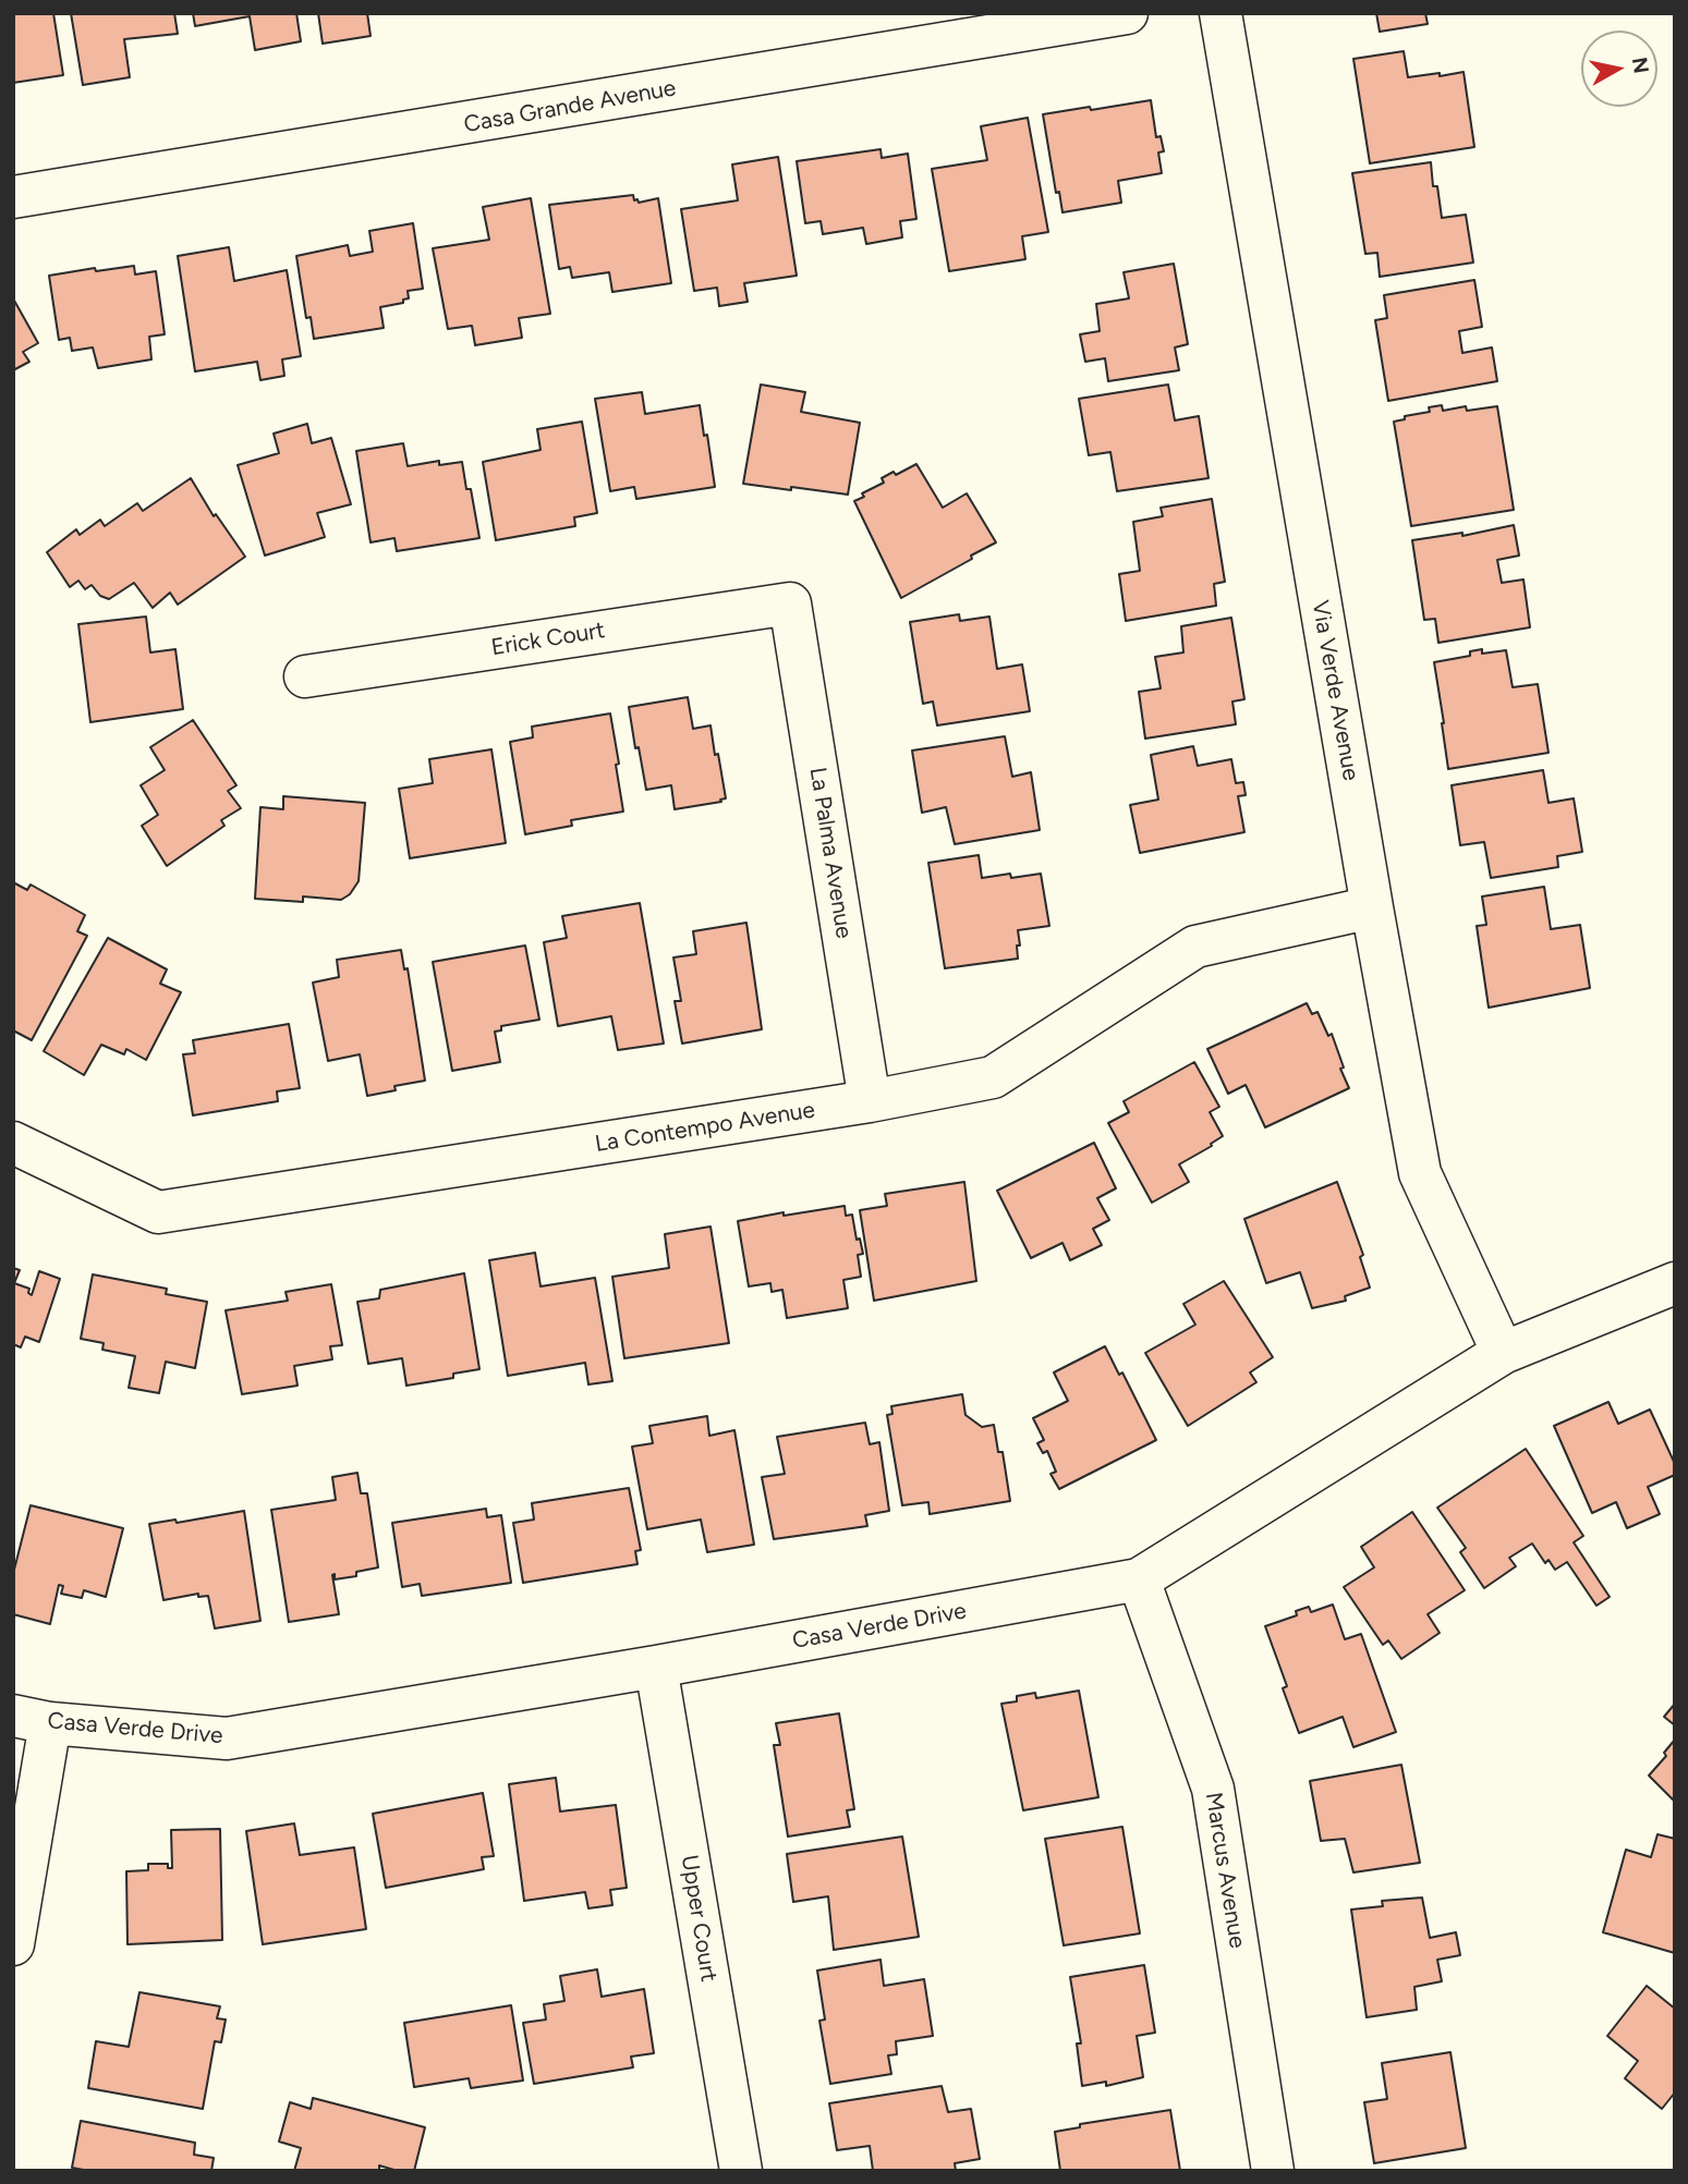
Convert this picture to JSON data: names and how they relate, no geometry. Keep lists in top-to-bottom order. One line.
{"streets":{"street":["Casa Grande Avenue","Erick Court","Via Verde Avenue","La Palma Avenue","La Contempo Avenue","Casa Verde Drive","Marcus Avenue","Upper Court"]},"crossings":[["Erick Court","La Palma Avenue"],["Via Verde Avenue","La Contempo Avenue"],["Via Verde Avenue","Casa Verde Drive"],["La Palma Avenue","La Contempo Avenue"],["Casa Verde Drive","Marcus Avenue"],["Casa Verde Drive","Upper Court"]],"north":"right"}
